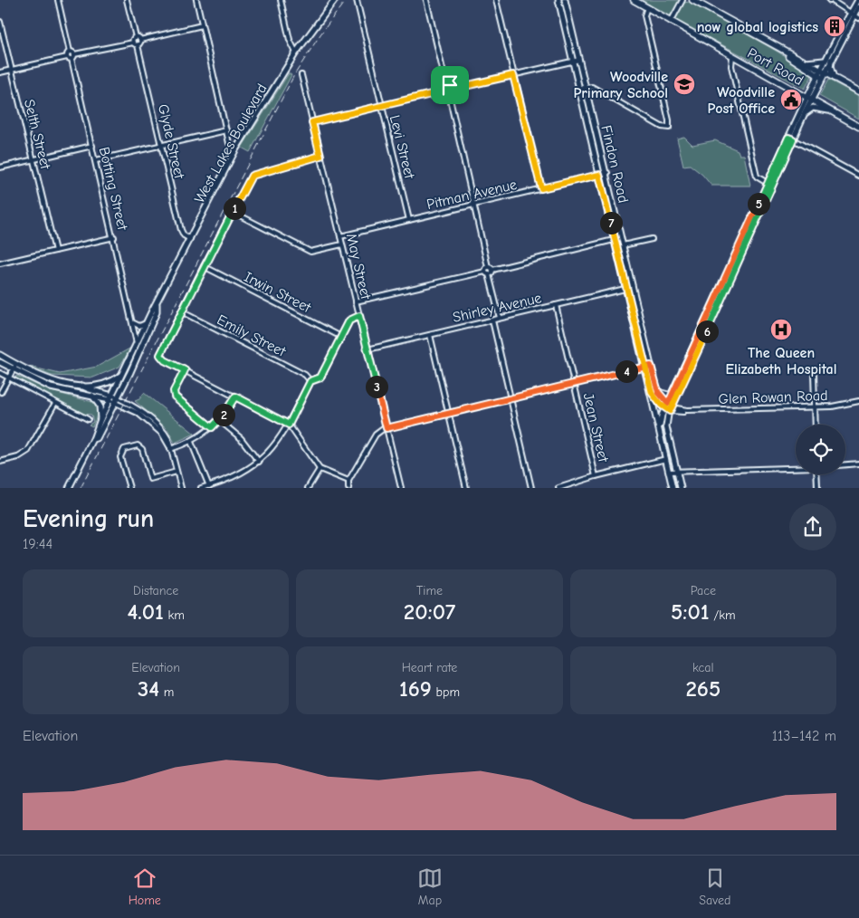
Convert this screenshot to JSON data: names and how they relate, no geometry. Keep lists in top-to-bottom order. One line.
{"streets":{"highway":["Port Road"],"main road":["West Lakes Boulevard","Findon Road"],"street":["Selth Street","Glyde Street","Levi Street","Botting Street","Pitman Avenue","May Street","Irwin Street","Shirley Avenue","Emily Street","Glen Rowan Road","Jean Street"]},"crossings":[["Glyde Street","West Lakes Boulevard"],["West Lakes Boulevard","Botting Street"],["Levi Street","Pitman Avenue"],["Findon Road","Pitman Avenue"],["Findon Road","Shirley Avenue"],["Findon Road","Glen Rowan Road"],["Pitman Avenue","May Street"],["May Street","Shirley Avenue"],["Shirley Avenue","Jean Street"]],"places":{"building":["now global logistics"],"school or university":["Woodville Primary School"],"public building":["Woodville Post Office"],"hospital":["The Queen Elizabeth Hospital"]},"page":{"pins":["5","1","7","6","4","3","2"],"heading":["Evening run","19:44"],"stats":[["Distance","4.01 km"],["Time","20:07"],["Pace","5:01 /km"],["Elevation","34 m"],["Heart rate","169 bpm"],["kcal","265"]],"chart":["Elevation","113–142 m"],"tabs":["Home","Map","Saved"]}}
